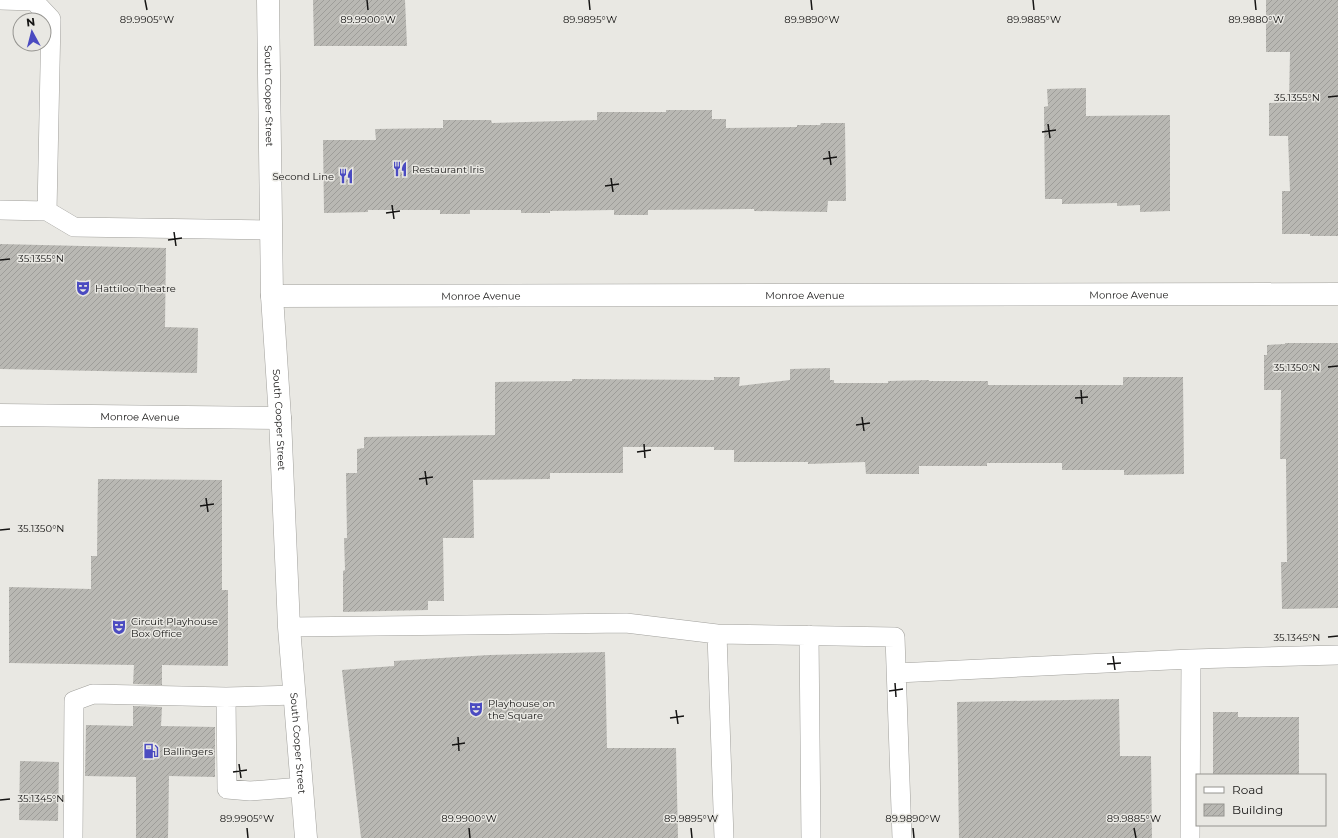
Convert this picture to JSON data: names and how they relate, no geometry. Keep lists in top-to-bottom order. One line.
{"streets":{"street":["South Cooper Street","Monroe Avenue"]},"crossings":[["South Cooper Street","Monroe Avenue"]],"places":{"restaurant":["Restaurant Iris","Second Line"],"theatre":["Hattiloo Theatre","Circuit Playhouse Box Office","Playhouse on the Square"],"fuel station":["Ballingers"]},"legend":["Road","Building"],"north":"top","coordinates":["89.9905°W","89.9900°W","89.9895°W","89.9890°W","89.9885°W","89.9880°W","35.1355°N","35.1350°N","35.1345°N"]}
